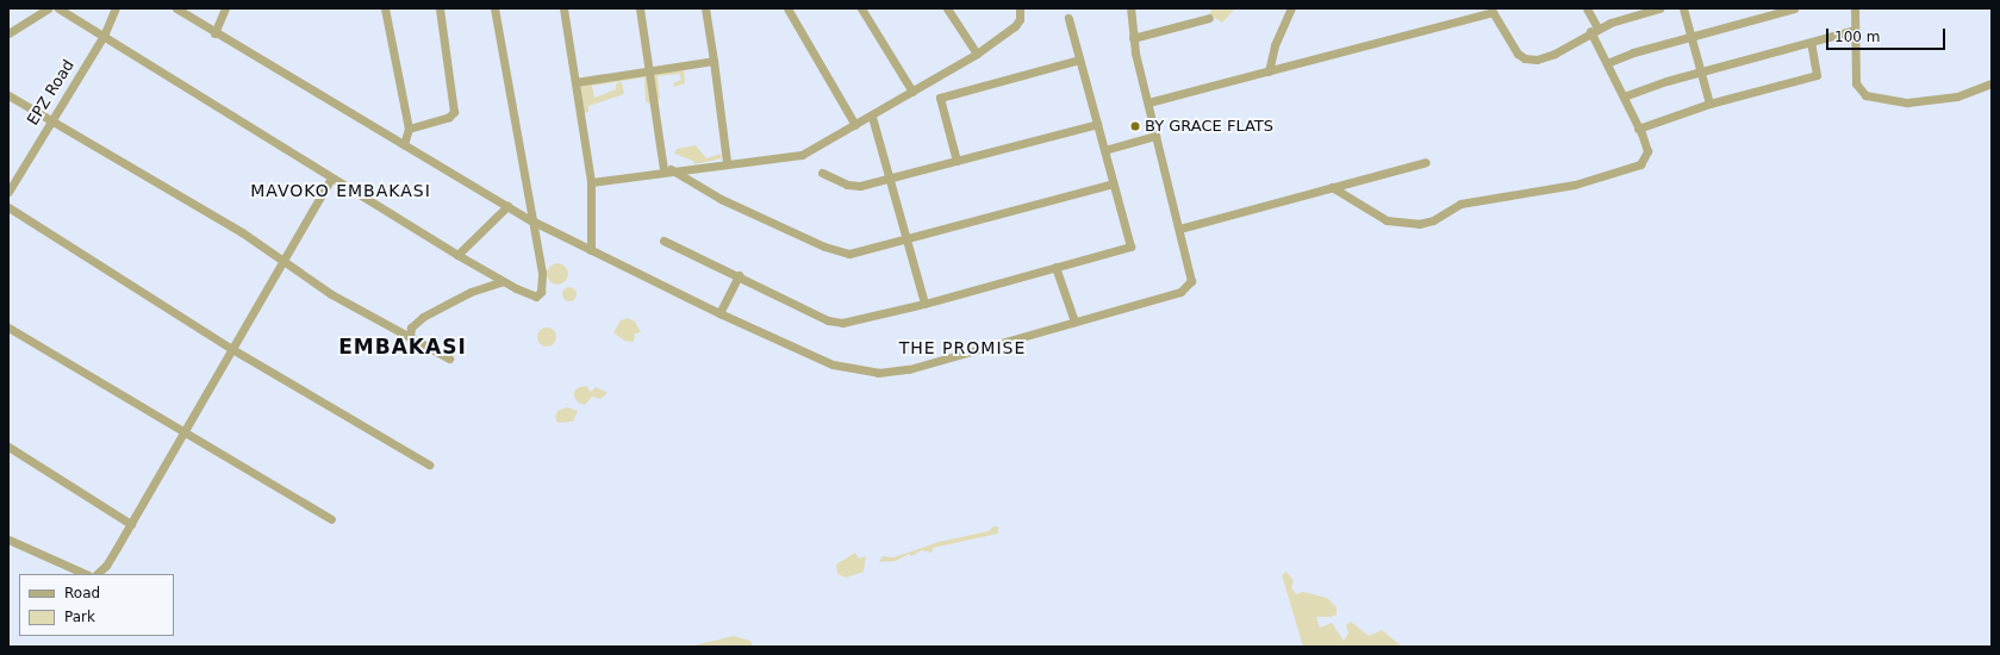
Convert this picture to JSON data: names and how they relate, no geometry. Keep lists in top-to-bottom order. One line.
{"streets":{"street":["EPZ Road"]},"districts":["MAVOKO EMBAKASI","EMBAKASI","THE PROMISE"],"places":["BY GRACE FLATS"],"legend":["Road","Park"],"scale_bar":"100 m"}
